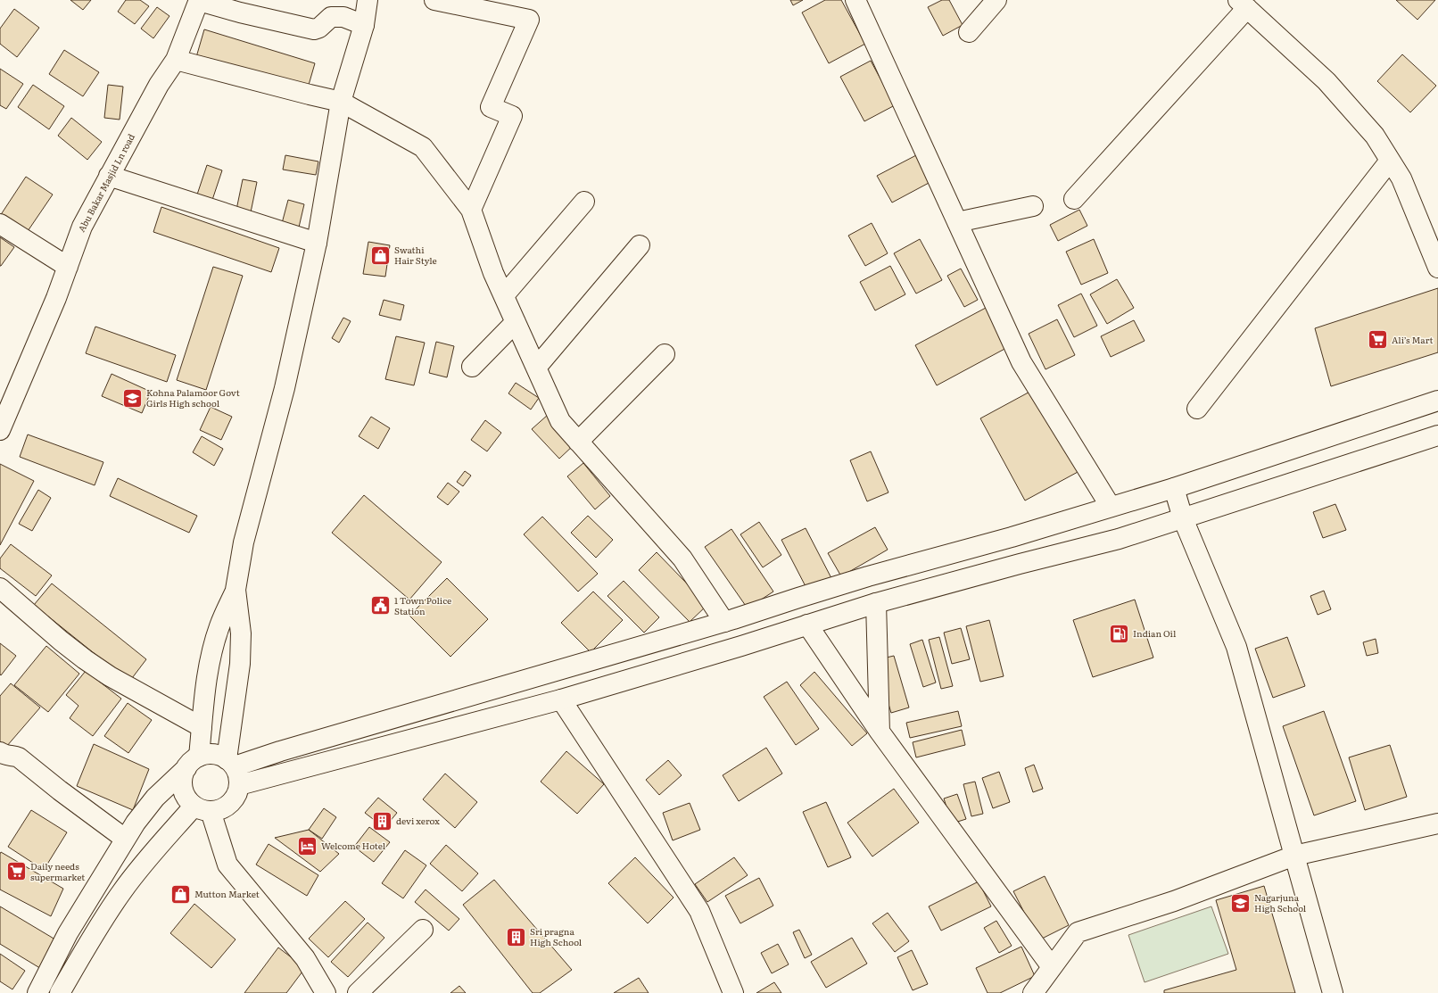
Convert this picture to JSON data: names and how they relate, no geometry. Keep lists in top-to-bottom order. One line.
{"streets":{"main road":["Abu Bakar Masjid Ln road"]},"places":{"shop":["Swathi Hair Style","Mutton Market"],"supermarket":["Ali’s Mart","Daily needs supermarket"],"school or university":["Kohna Palamoor Govt Girls High school","Nagarjuna High School"],"public building":["1 Town Police Station"],"fuel station":["Indian Oil"],"building":["devi xerox","Sri pragna High School"],"hotel":["Welcome Hotel"]}}
